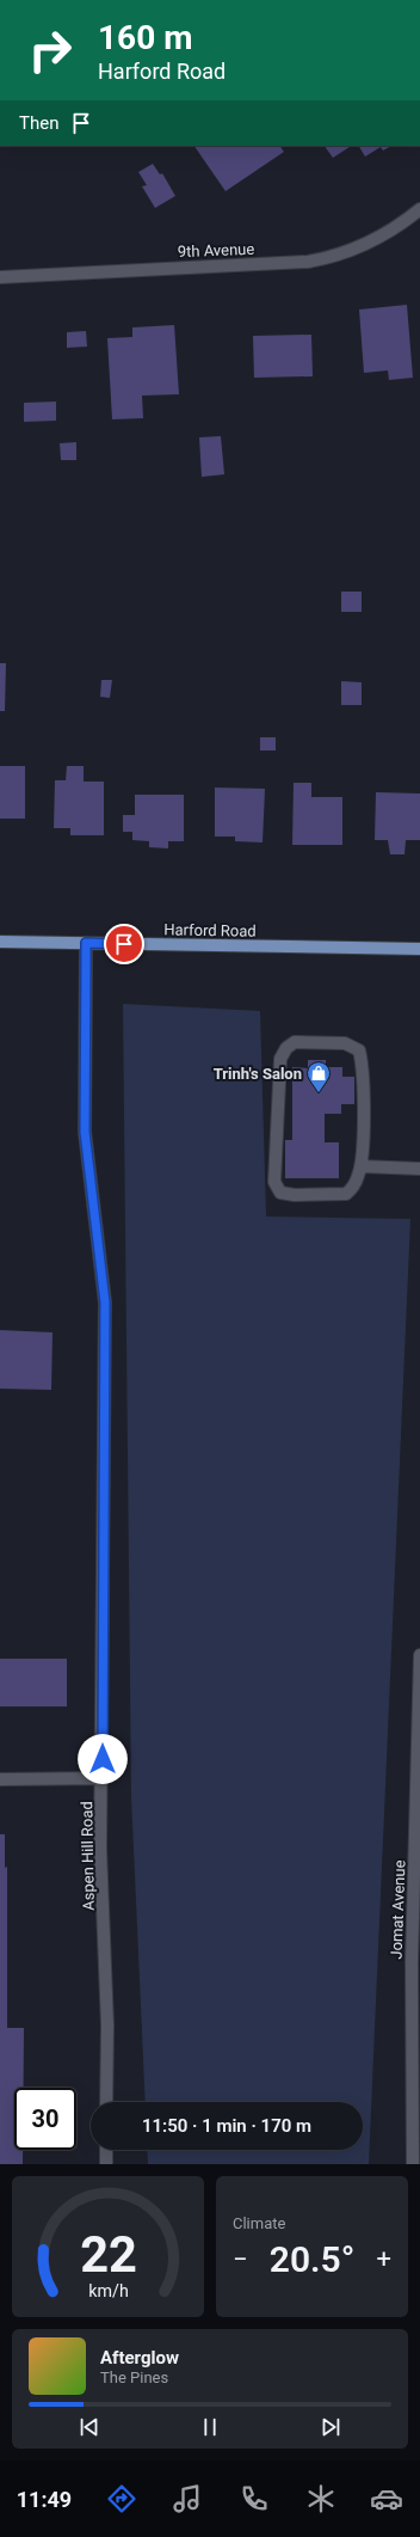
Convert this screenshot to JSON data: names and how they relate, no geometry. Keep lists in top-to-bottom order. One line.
{"streets":{"main road":["Harford Road"],"street":["9th Avenue","Aspen Hill Road","Jomat Avenue"]},"crossings":[["Harford Road","Aspen Hill Road"]],"places":{"shop":["Trinh's Salon"]},"page":{"turn":["160 m","Harford Road"],"then":"Then","limit":"30","trip":"11:50 · 1 min · 170 m","tile":"Climate","heat":["−","20.5°","+"],"song":["Afterglow","The Pines"],"tabs":"11:49","gauge":["22","km/h"]}}
